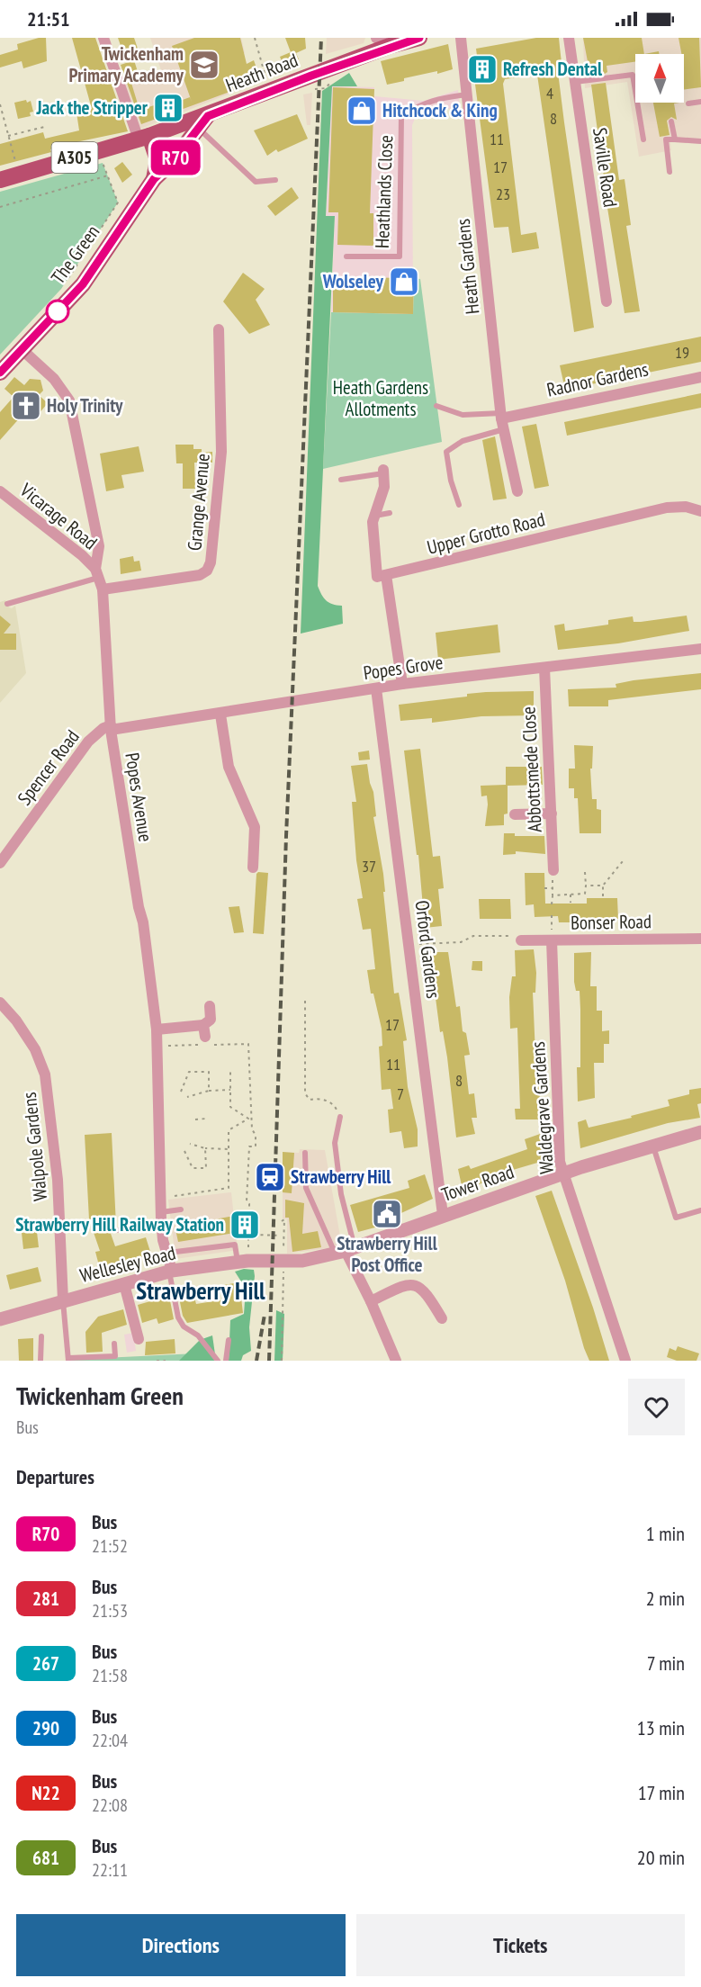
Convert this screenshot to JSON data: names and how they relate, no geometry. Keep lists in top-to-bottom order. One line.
{"streets":{"main road":["Heath Road","A305","The Green"],"street":["Saville Road","Heath Gardens","Radnor Gardens","Grange Avenue","Vicarage Road","Upper Grotto Road","Popes Grove","Spencer Road","Abbottsmede Close","Popes Avenue","Bonser Road","Orford Gardens","Waldegrave Gardens","Walpole Gardens","Tower Road","Wellesley Road"],"lane":["Heathlands Close"]},"crossings":[["Heath Road","A305"],["Heath Road","The Green"],["Heathlands Close","Heath Gardens"],["The Green","Popes Avenue"],["Heath Gardens","Radnor Gardens"],["Grange Avenue","Popes Avenue"],["Vicarage Road","Popes Avenue"],["Popes Grove","Spencer Road"],["Popes Grove","Abbottsmede Close"],["Popes Grove","Popes Avenue"],["Popes Grove","Orford Gardens"],["Spencer Road","Popes Avenue"],["Popes Avenue","Wellesley Road"],["Bonser Road","Waldegrave Gardens"],["Orford Gardens","Tower Road"],["Waldegrave Gardens","Tower Road"],["Walpole Gardens","Wellesley Road"],["Tower Road","Wellesley Road"]],"districts":["Strawberry Hill"],"parks":["Heath Gardens Allotments"],"places":{"school or university":["Twickenham Primary Academy"],"building":["Refresh Dental","Jack the Stripper","Strawberry Hill Railway Station"],"shop":["Hitchcock & King","Wolseley"],"church":["Holy Trinity"],"station":["Strawberry Hill"],"public building":["Strawberry Hill Post Office"]},"lines":["bus line R70"],"house_numbers":["4","8","11","17","23","19","37","17","11","8","7"],"north":"top","page":{"status":"21:51","on_map":"R70","heading":[["Twickenham Green","Bus"],"Departures"],"list":[{"mark":"R70","name":"Bus","note":"21:52","value":"1 min"},{"mark":"281","name":"Bus","note":"21:53","value":"2 min"},{"mark":"267","name":"Bus","note":"21:58","value":"7 min"},{"mark":"290","name":"Bus","note":"22:04","value":"13 min"},{"mark":"N22","name":"Bus","note":"22:08","value":"17 min"},{"mark":"681","name":"Bus","note":"22:11","value":"20 min"}],"buttons":["Directions","Tickets"]}}
